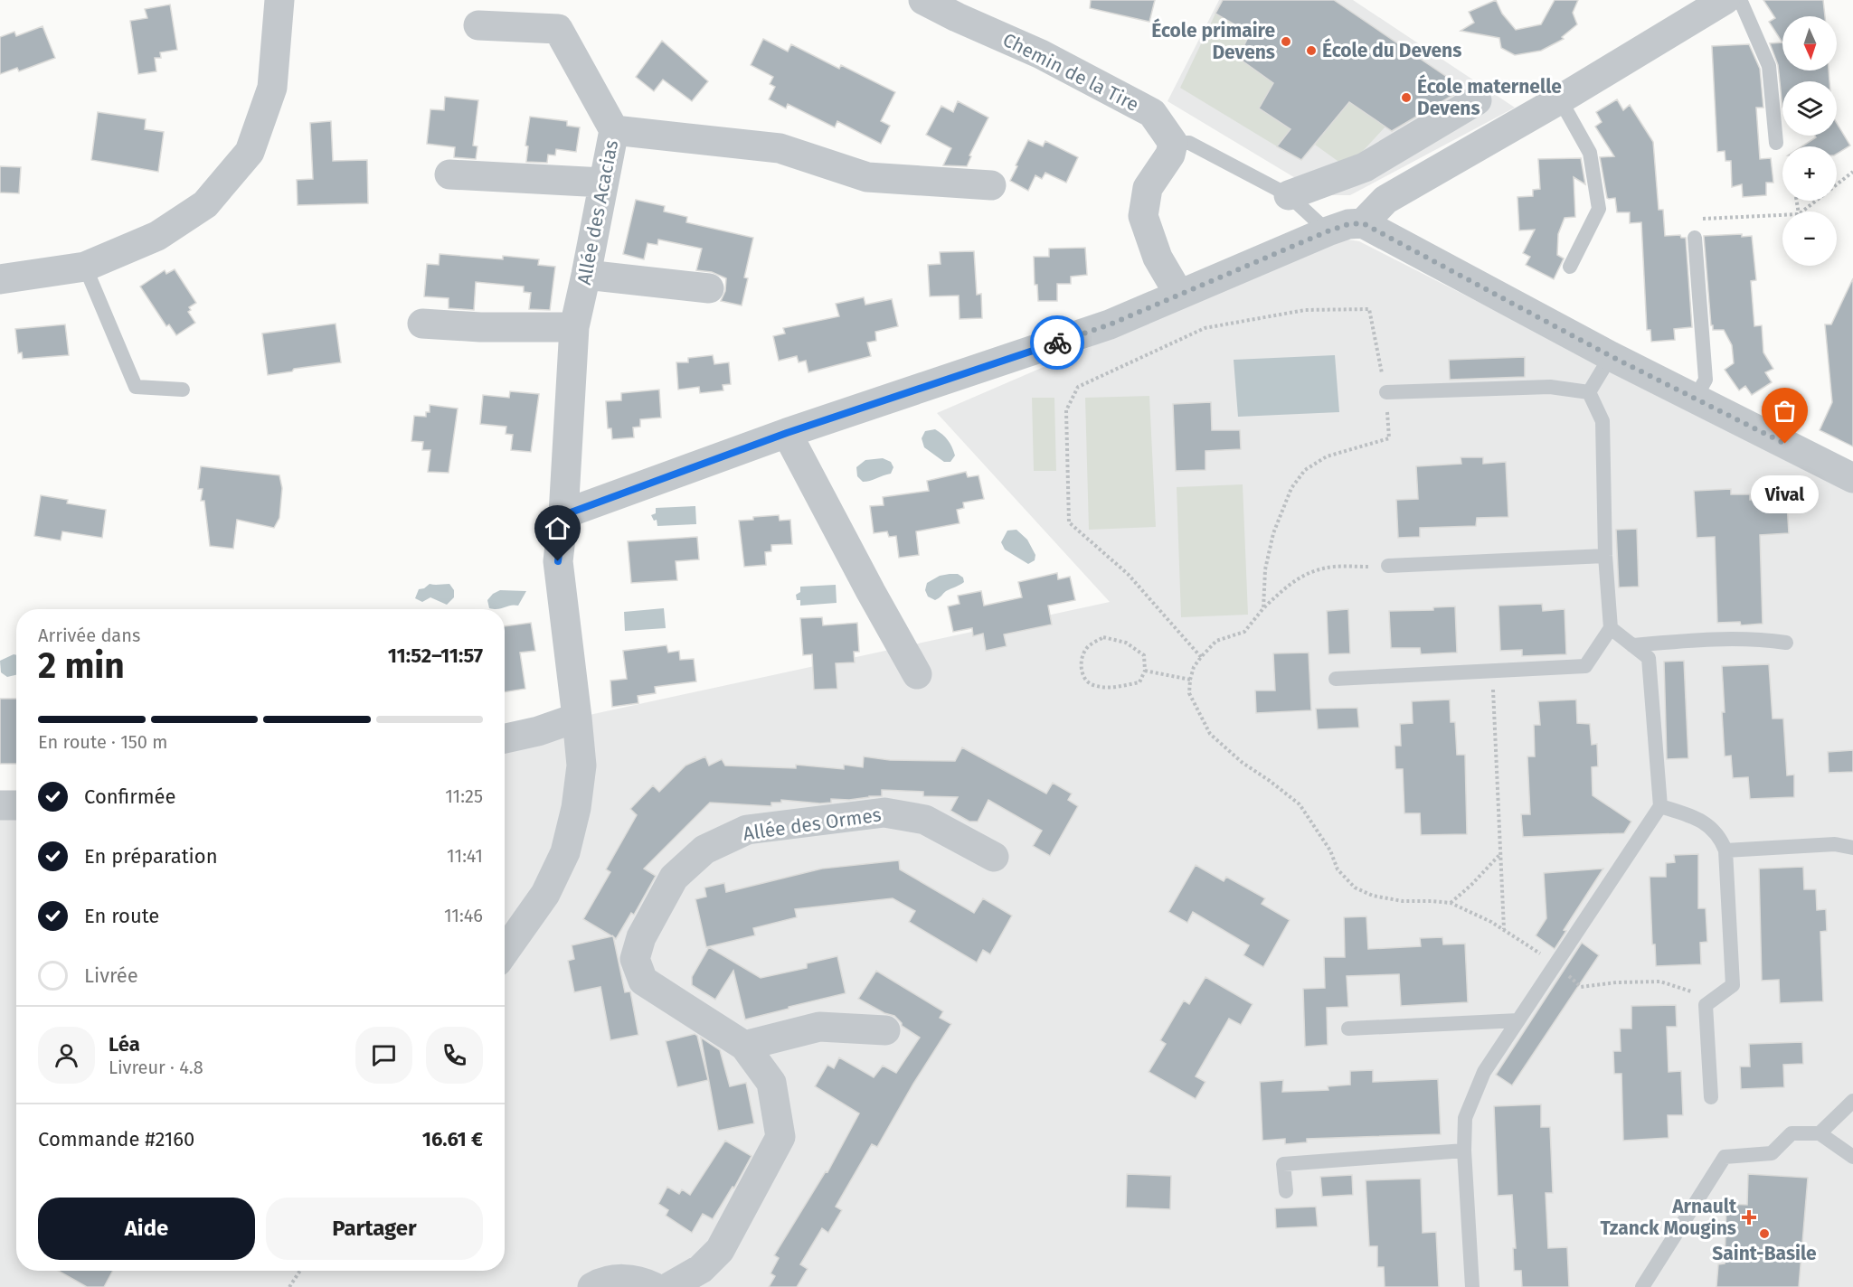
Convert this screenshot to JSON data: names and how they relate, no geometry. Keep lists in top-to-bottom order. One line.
{"streets":{"street":["Chemin de la Tire","Allée des Acacias","Allée des Ormes"]},"places":{"other":["École primaire Devens","École du Devens","École maternelle Devens","Vival","Saint-Basile"],"health":["Arnault Tzanck Mougins"]},"north":"bottom","page":{"map_buttons":["+","−"],"bubble":"Vival","heading":["2 min","Arrivée dans","11:52–11:57"],"panel":["Léa","Livreur · 4.8","Commande #2160","16.61 €"],"bar":"En route · 150 m","list":[["Confirmée","11:25"],["En préparation","11:41"],["En route","11:46"],"Livrée"],"buttons":["Aide","Partager"]}}
